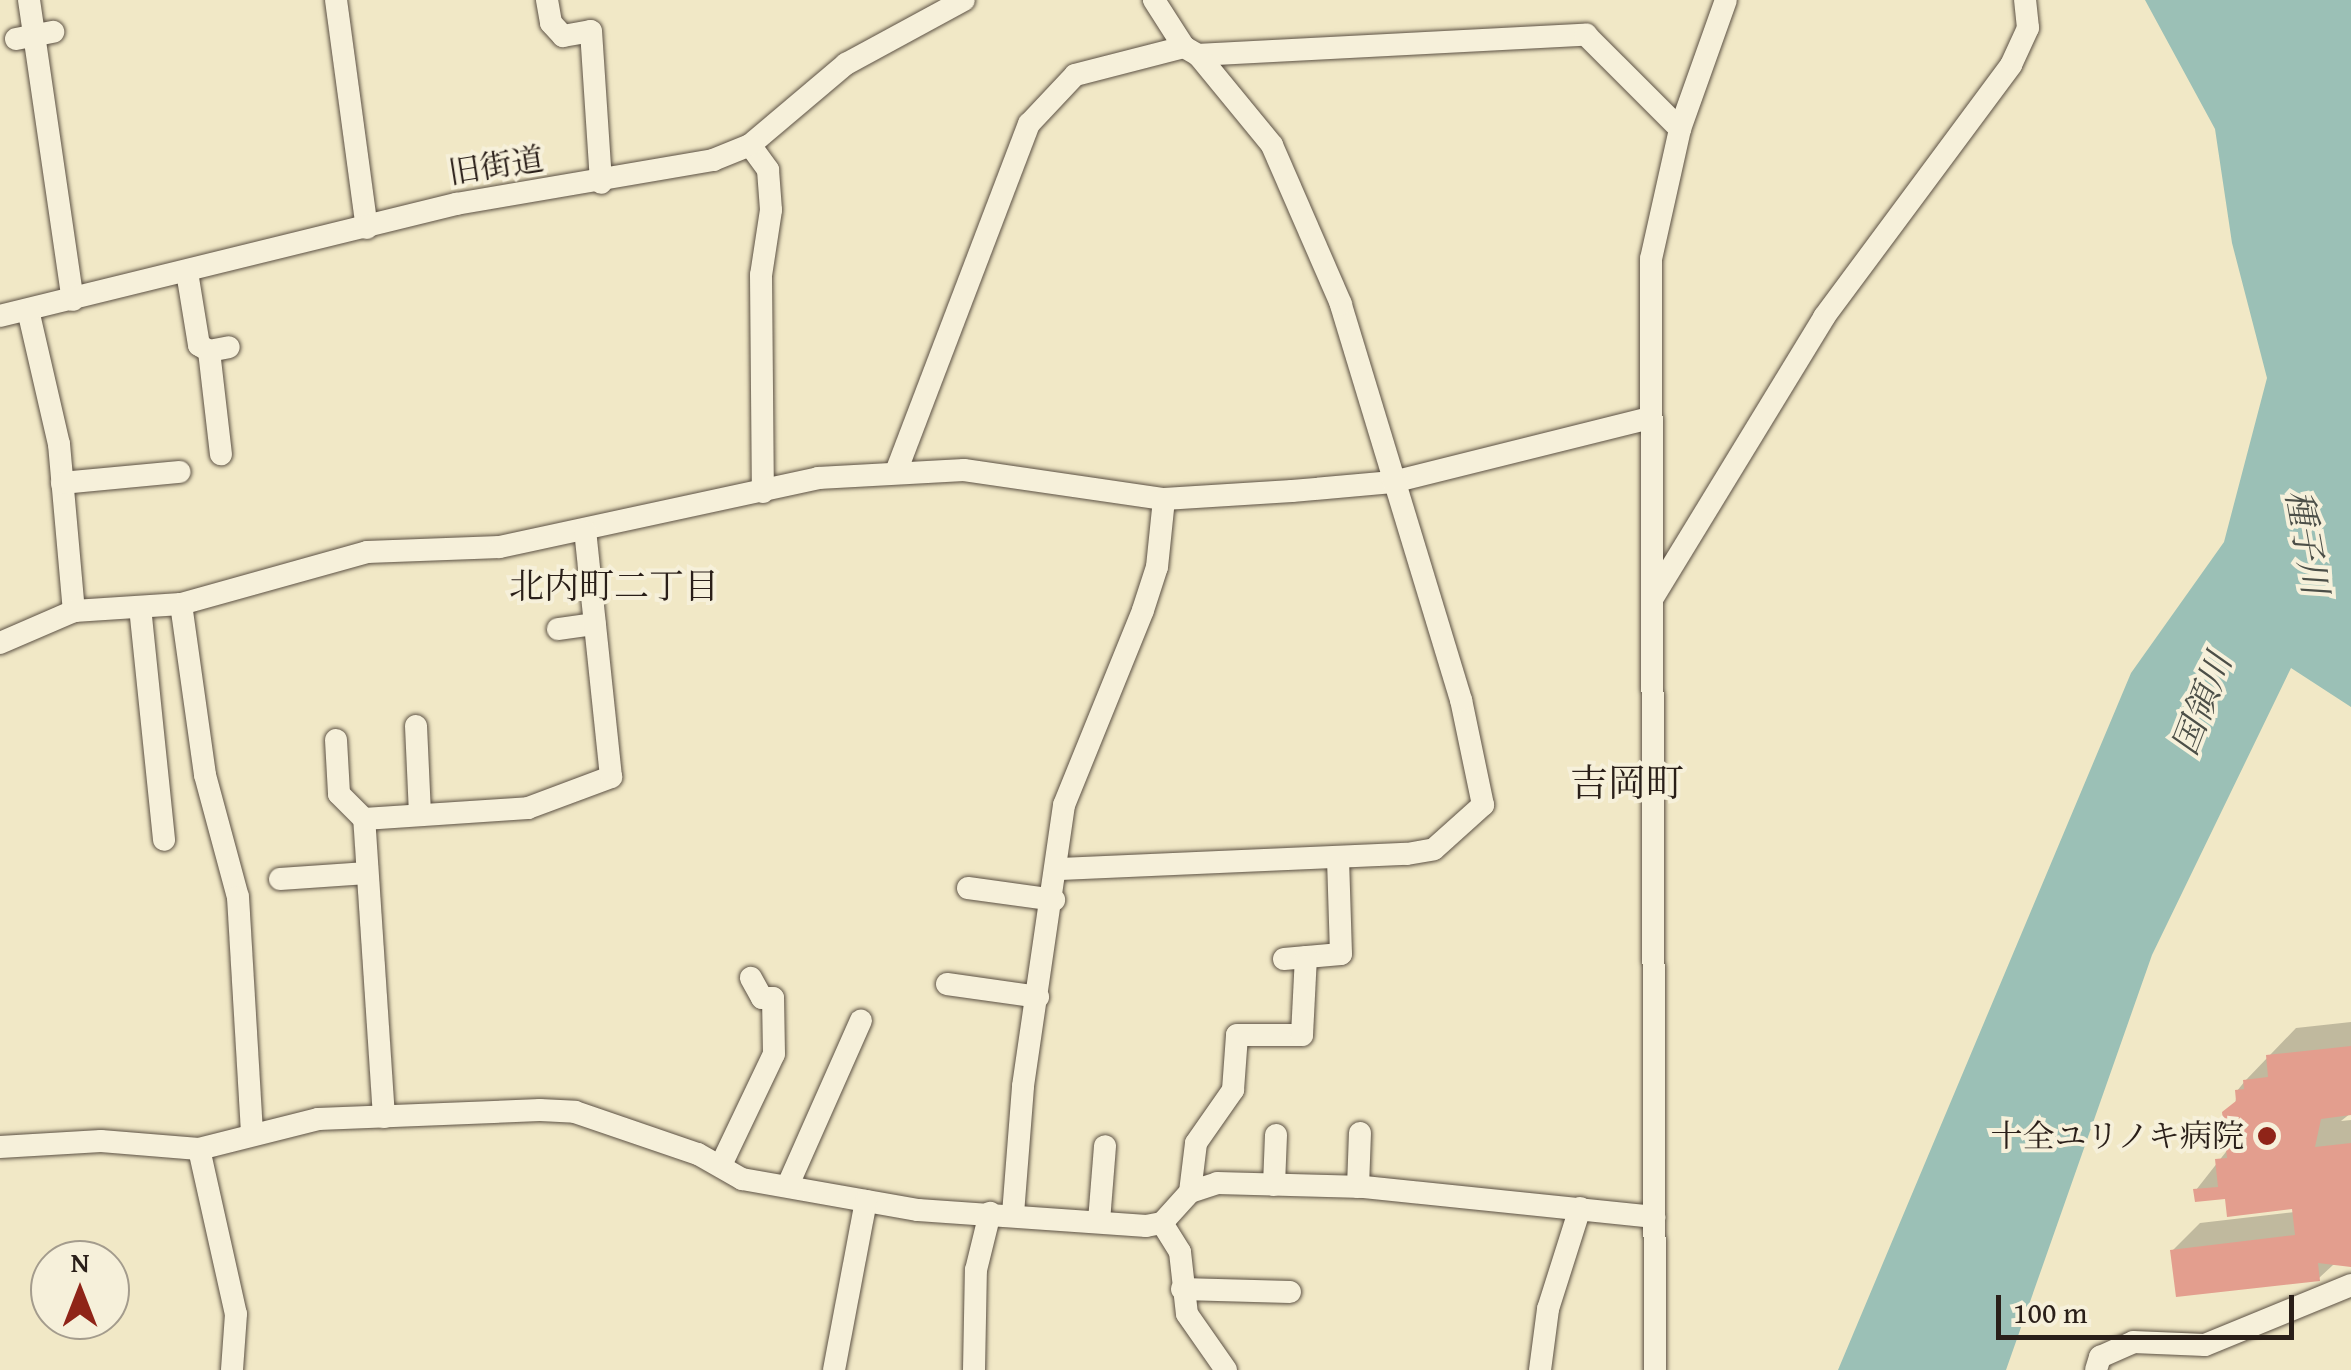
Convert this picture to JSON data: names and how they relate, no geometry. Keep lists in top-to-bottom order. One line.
{"streets":{"street":["旧街道"]},"districts":["北内町二丁目","吉岡町"],"water":["種子川","国領川"],"places":["十全ユリノキ病院"],"scale_bar":"100 m","north":"top"}
